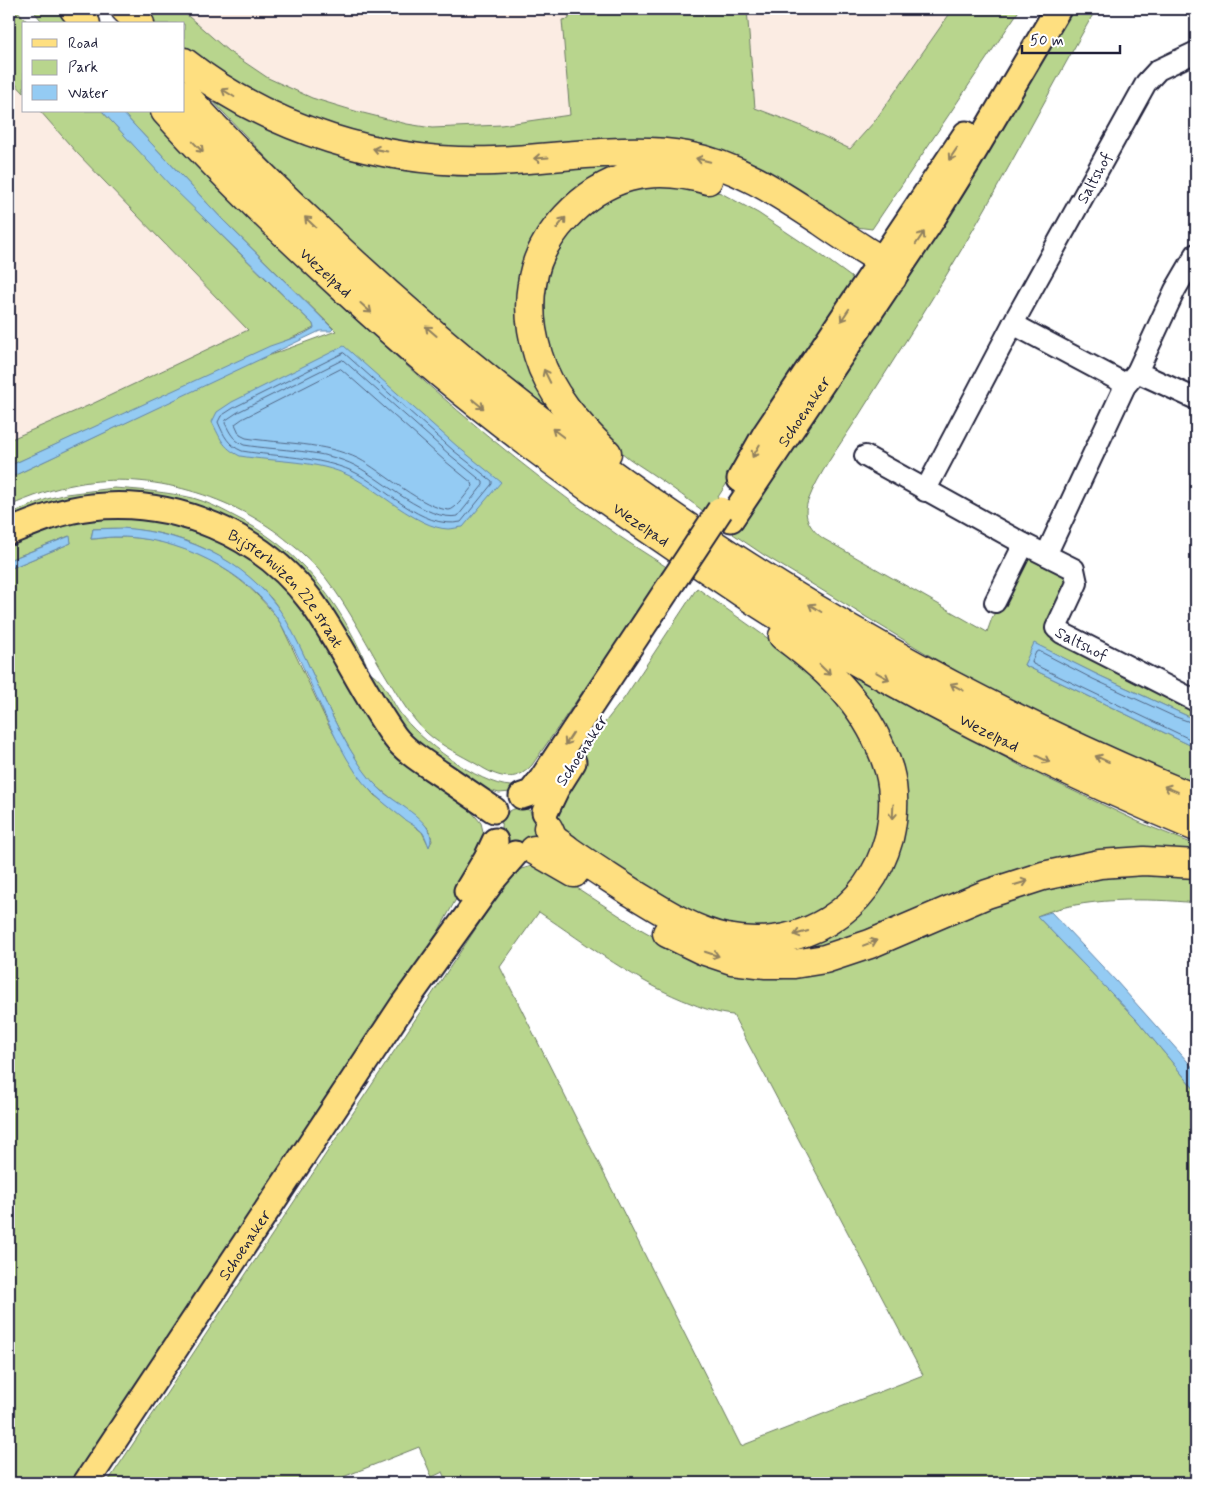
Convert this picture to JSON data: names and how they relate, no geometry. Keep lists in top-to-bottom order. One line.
{"streets":{"highway":["Wezelpad"],"main road":["Schoenaker","Bijsterhuizen 22e straat"],"street":["Saltshof"]},"crossings":[["Schoenaker","Bijsterhuizen 22e straat"]],"legend":["Road","Park","Water"],"scale_bar":"50 m"}
